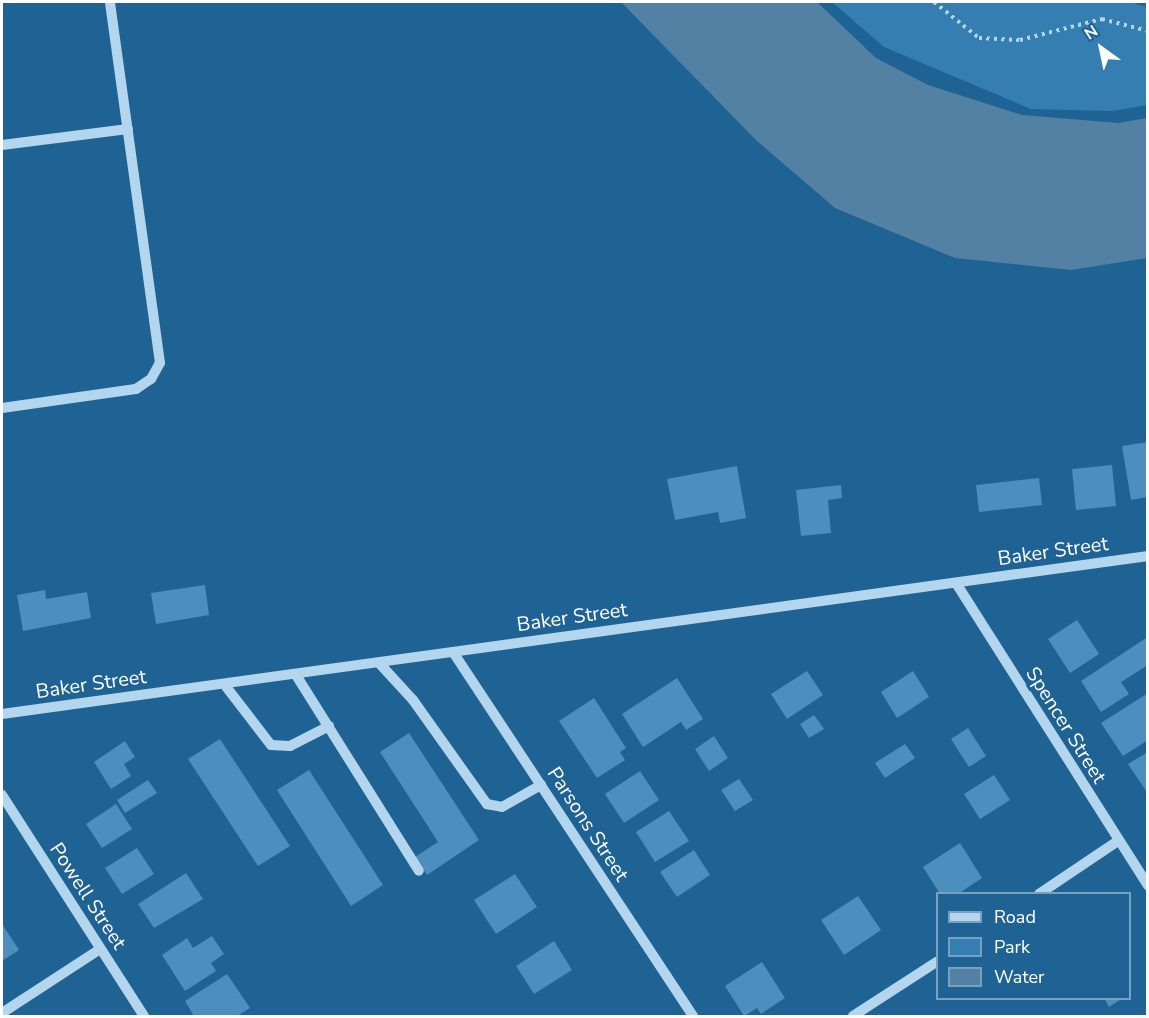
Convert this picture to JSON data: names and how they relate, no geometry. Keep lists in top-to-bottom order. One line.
{"streets":{"street":["Baker Street","Spencer Street","Parsons Street","Powell Street"]},"crossings":[["Baker Street","Spencer Street"],["Baker Street","Parsons Street"]],"legend":["Road","Park","Water"],"north":"top left"}
